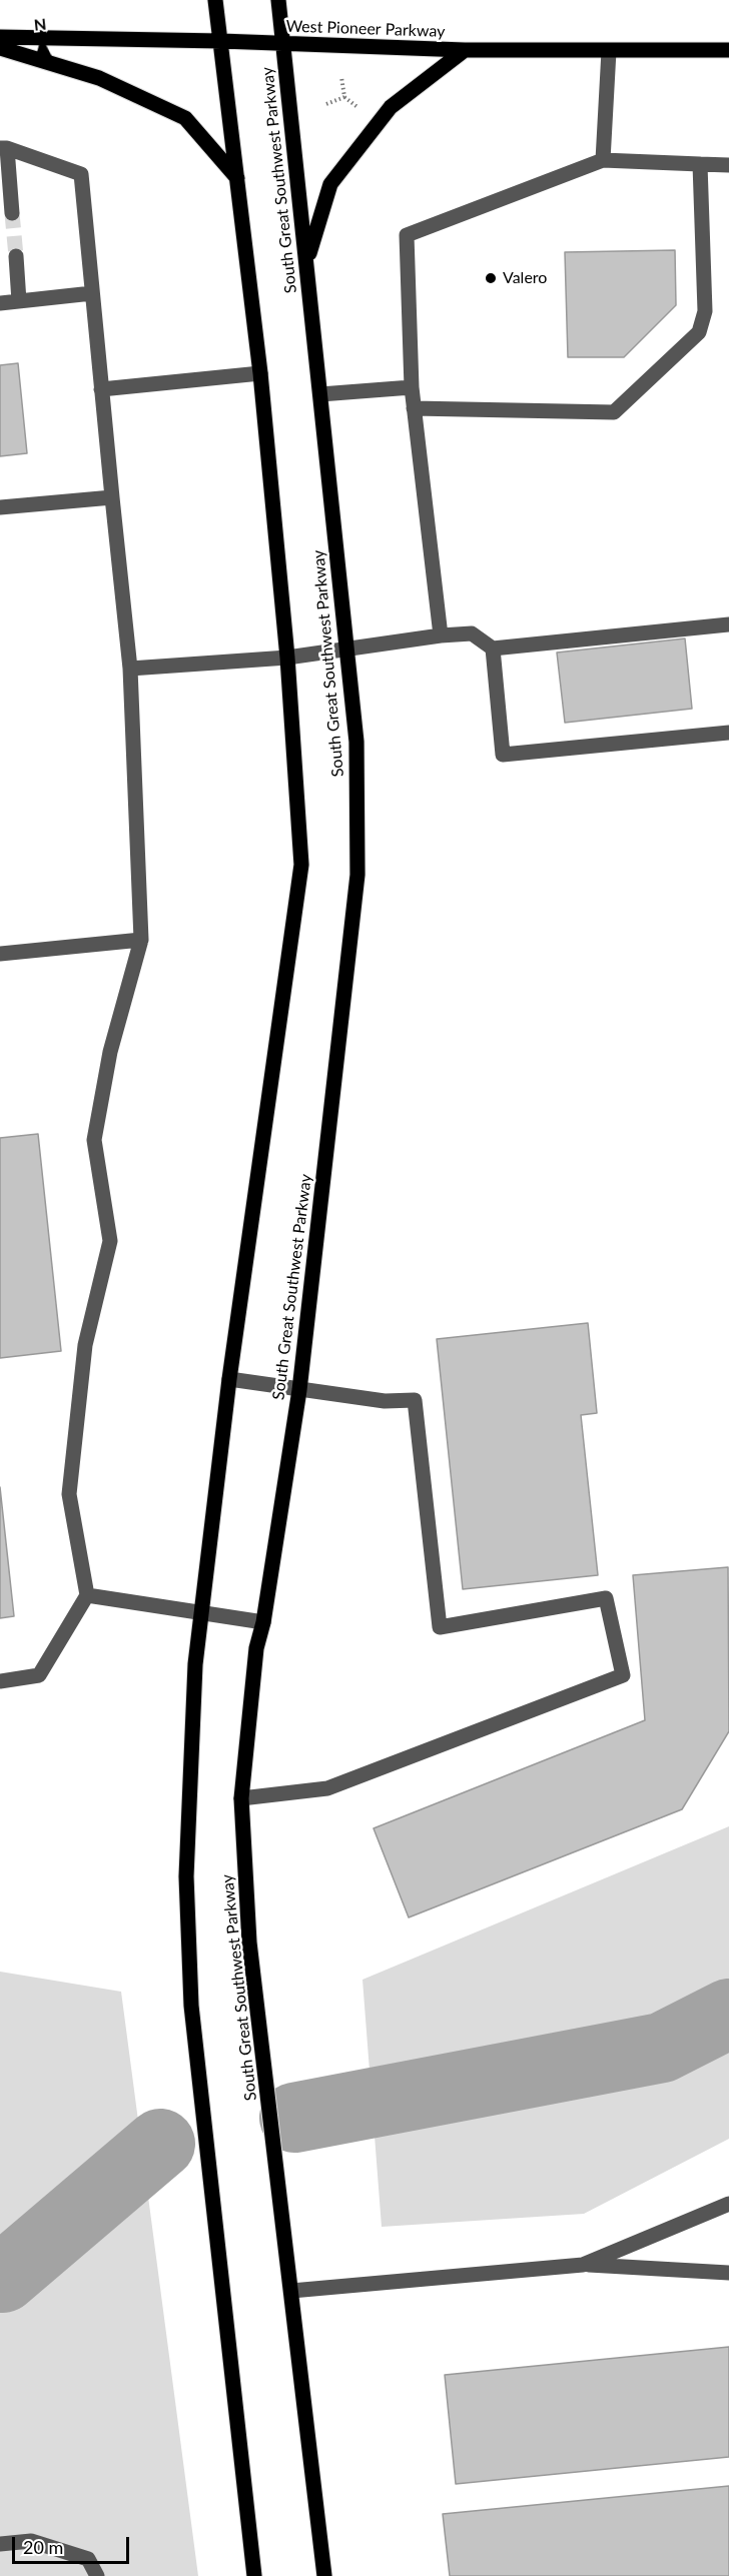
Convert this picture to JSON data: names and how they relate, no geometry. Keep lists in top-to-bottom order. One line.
{"streets":{"main road":["West Pioneer Parkway","South Great Southwest Parkway"]},"crossings":[["West Pioneer Parkway","South Great Southwest Parkway"]],"places":["Valero"],"scale_bar":"20 m","north":"top"}
